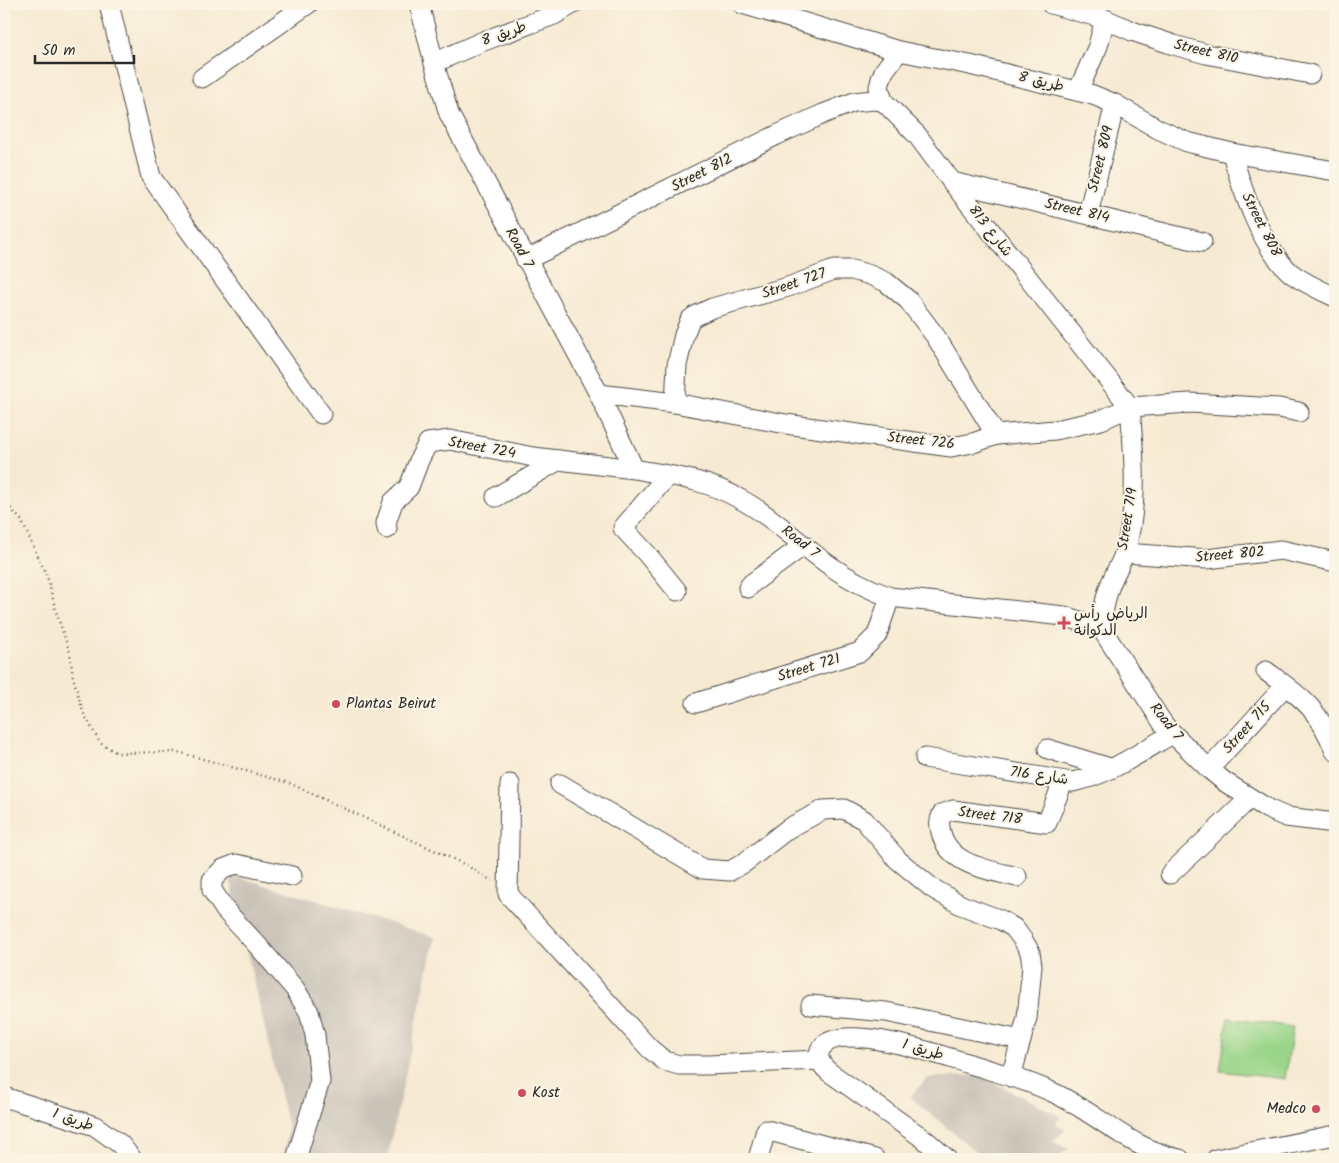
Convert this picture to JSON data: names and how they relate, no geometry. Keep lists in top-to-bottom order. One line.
{"streets":{"street":["طريق 8","Street 810","Street 809","Street 812","Street 814","Street 808","شارع 813","Road 7","Street 727","Street 726","Street 724","Street 719","Street 802","Street 721","Street 715","شارع 716","Street 718","طريق 1"]},"crossings":[["طريق 8","Street 809"],["طريق 8","Street 808"],["طريق 8","Road 7"],["Street 809","Street 814"],["Street 812","شارع 813"],["Street 812","Road 7"],["Street 814","شارع 813"],["شارع 813","Street 726"],["شارع 813","Street 719"],["Road 7","Street 726"],["Road 7","Street 724"],["Road 7","Street 719"],["Road 7","Street 721"],["Road 7","Street 715"],["Road 7","شارع 716"],["Street 727","Street 726"],["Street 726","Street 719"],["Street 719","Street 802"],["شارع 716","Street 718"]],"places":{"health":["الرياض رأس الدكوانة"],"other":["Plantas Beirut","Kost","Medco"]},"scale_bar":"50 m"}
